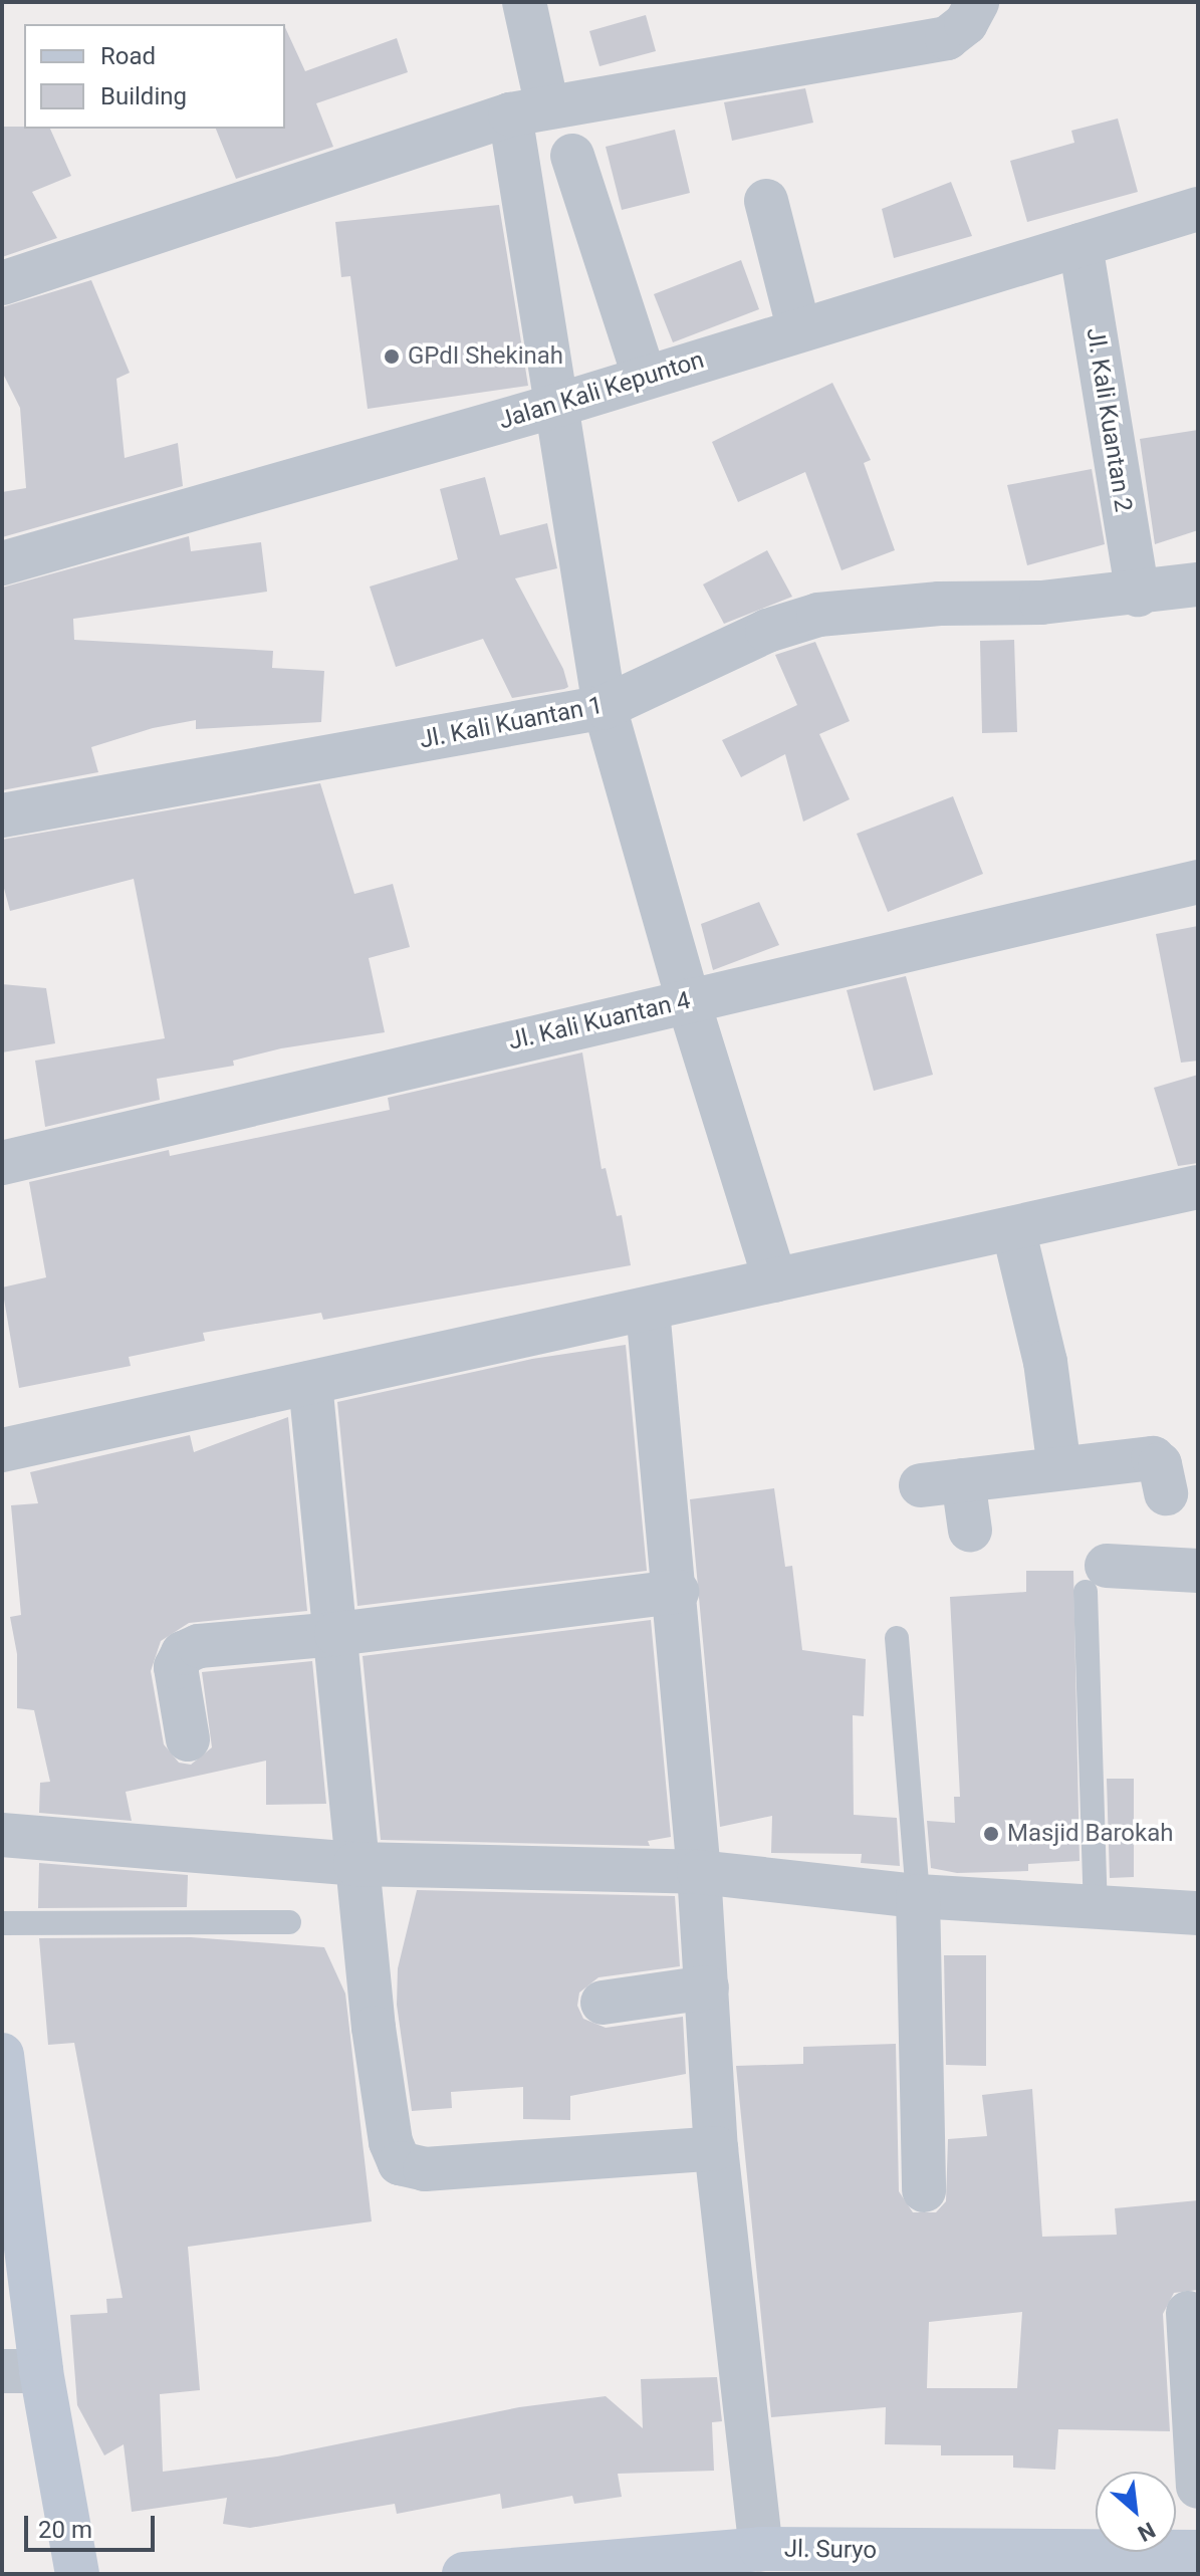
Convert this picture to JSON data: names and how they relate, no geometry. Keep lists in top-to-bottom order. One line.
{"streets":{"main road":["Jl. Suryo"],"street":["Jalan Kali Kepunton","Jl. Kali Kuantan 2","Jl. Kali Kuantan 1","Jl. Kali Kuantan 4"]},"crossings":[["Jalan Kali Kepunton","Jl. Kali Kuantan 2"],["Jl. Kali Kuantan 2","Jl. Kali Kuantan 1"]],"places":["GPdI Shekinah","Masjid Barokah"],"legend":["Road","Building"],"scale_bar":"20 m","north":"bottom right"}
